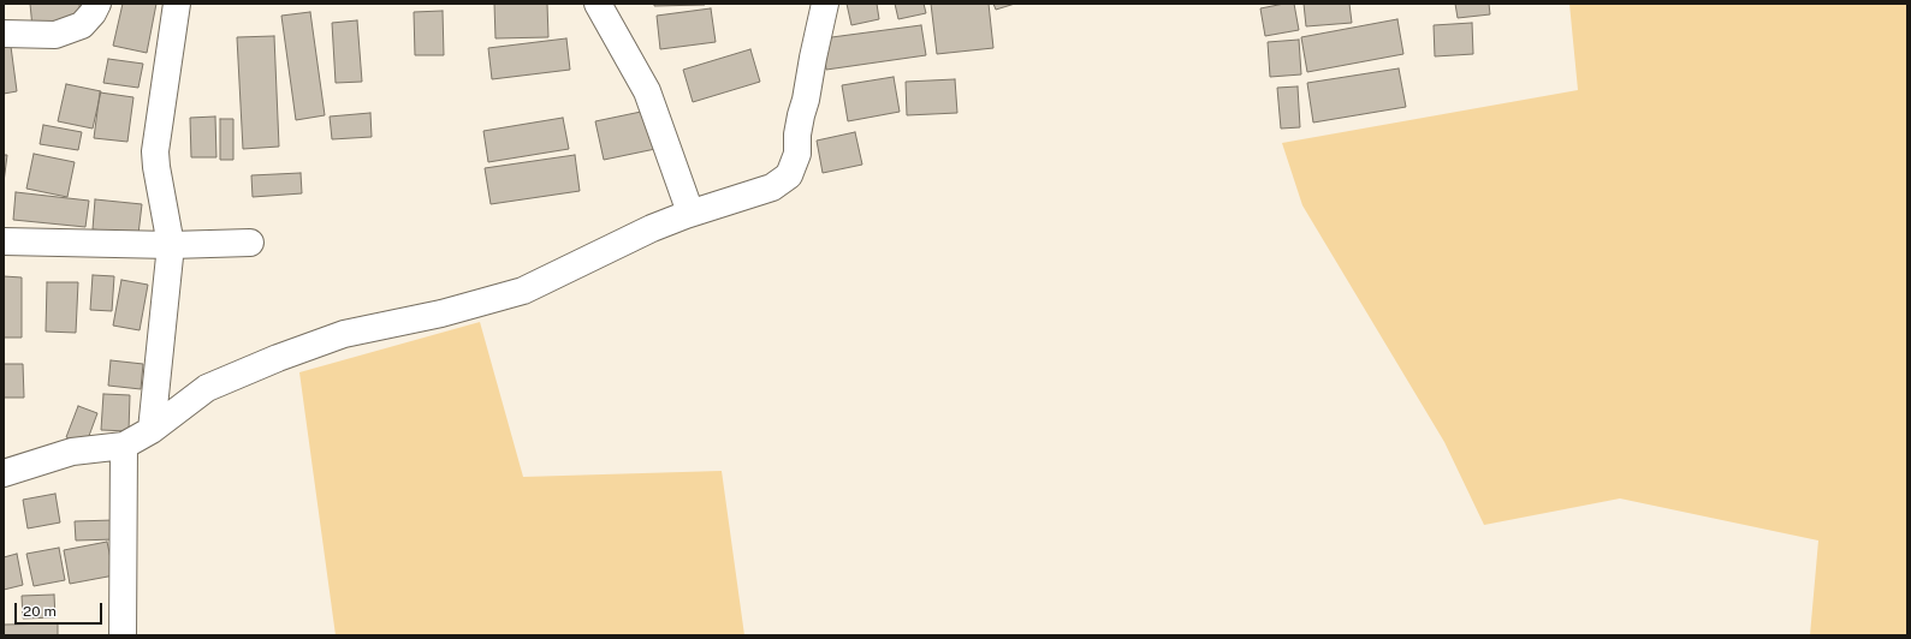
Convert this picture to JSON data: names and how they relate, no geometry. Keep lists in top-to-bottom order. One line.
{"scale_bar":"20 m"}
